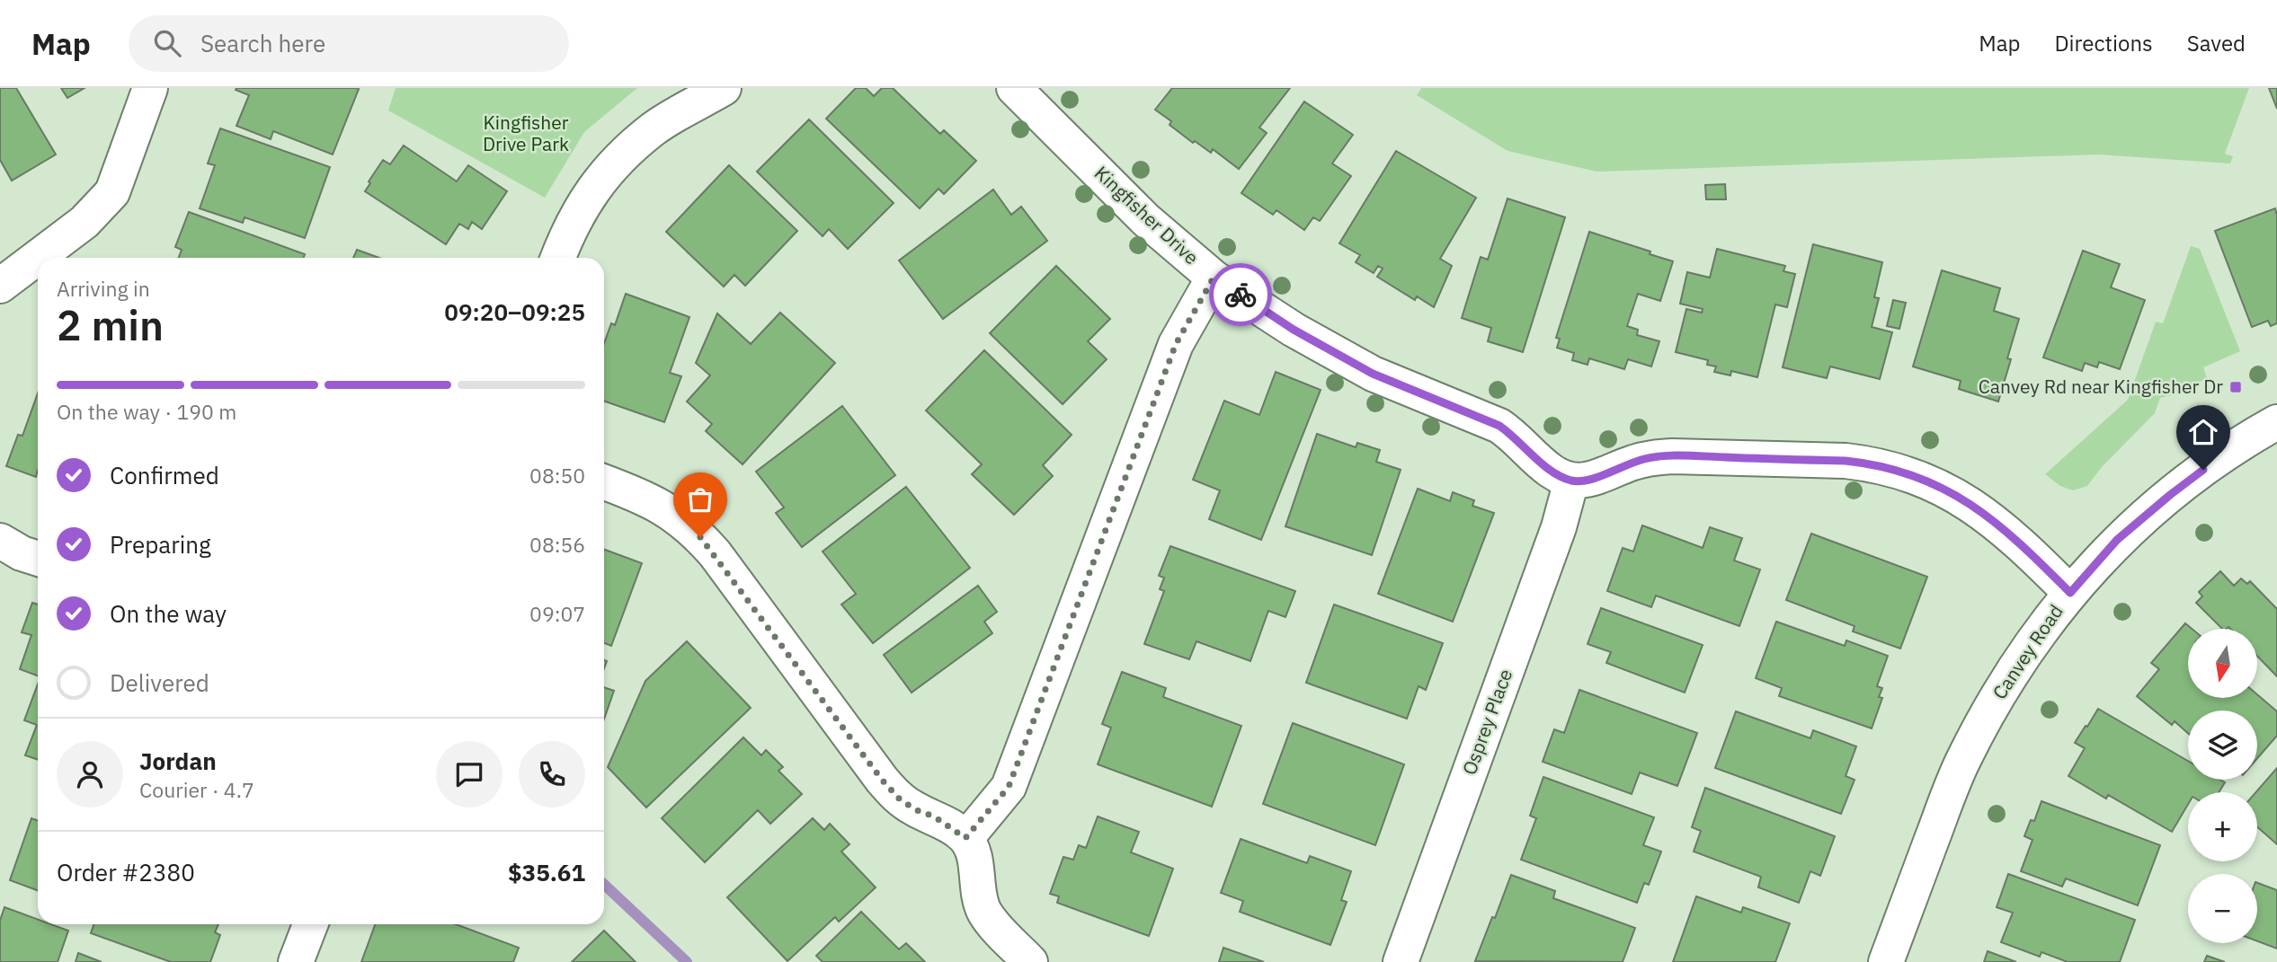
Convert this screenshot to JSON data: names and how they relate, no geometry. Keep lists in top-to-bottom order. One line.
{"streets":{"street":["Kingfisher Drive","Canvey Road","Osprey Place"]},"crossings":[["Kingfisher Drive","Osprey Place"]],"parks":["Kingfisher Drive Park"],"places":{"transit":["Canvey Rd near Kingfisher Dr"]},"north":"bottom","page":{"header":"Map","search":"Search here","nav":["Map","Directions","Saved"],"heading":["2 min","Arriving in","09:20–09:25"],"panel":["Jordan","Courier · 4.7","Order #2380","$35.61"],"bar":"On the way · 190 m","list":[["Confirmed","08:50"],["Preparing","08:56"],["On the way","09:07"],"Delivered"],"map_buttons":["+","−"]}}
